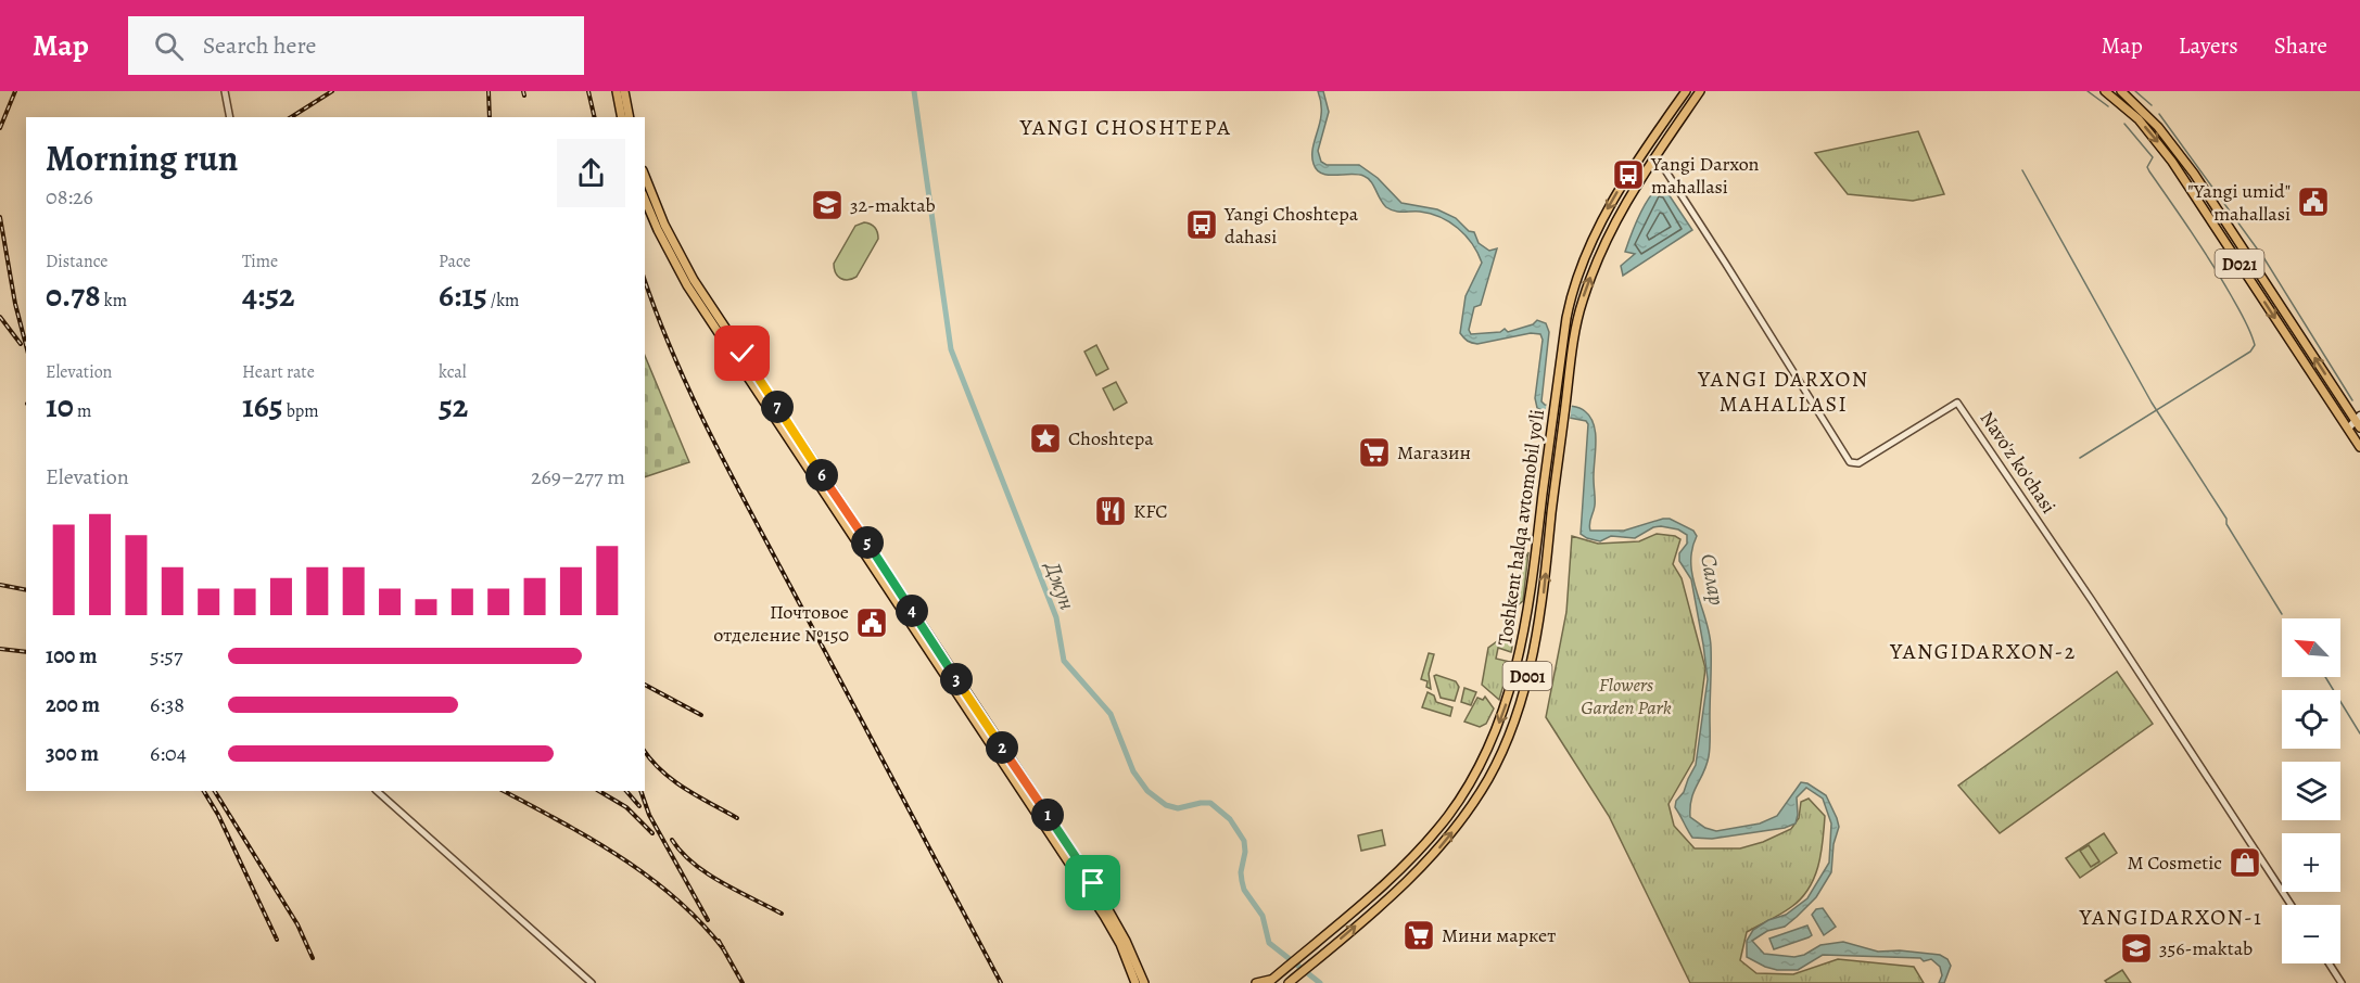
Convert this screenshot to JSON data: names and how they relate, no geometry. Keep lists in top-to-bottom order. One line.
{"streets":{"main road":["D021","Toshkent halqa avtomobil yo'li","D001"],"street":["Navo'z ko'chasi"]},"crossings":[["Navo'z ko'chasi","Toshkent halqa avtomobil yo'li"]],"districts":["YANGI CHOSHTEPA","YANGI DARXON MAHALLASI","YANGIDARXON-2","YANGIDARXON-1"],"water":["Салар","Джун"],"parks":["Flowers Garden Park"],"places":{"bus stop":["Yangi Darxon mahallasi","Yangi Choshtepa dahasi"],"public building":["\"Yangi umid\" mahallasi","Почтовое отделение №150"],"school or university":["32-maktab","356-maktab"],"place":["Choshtepa"],"supermarket":["Магазин","Мини маркет"],"restaurant":["KFC"],"shop":["M Cosmetic"]},"north":"top left","page":{"header":"Map","search":"Search here","nav":["Map","Layers","Share"],"heading":["Morning run","08:26"],"stats":[["Distance","0.78 km"],["Time","4:52"],["Pace","6:15 /km"],["Elevation","10 m"],["Heart rate","165 bpm"],["kcal","52"]],"pins":["7","6","5","4","3","2","1"],"chart":["Elevation","269–277 m"],"map_buttons":["+","−"],"list":[{"name":"100 m","note":"5:57"},{"name":"200 m","note":"6:38"},{"name":"300 m","note":"6:04"}]}}
